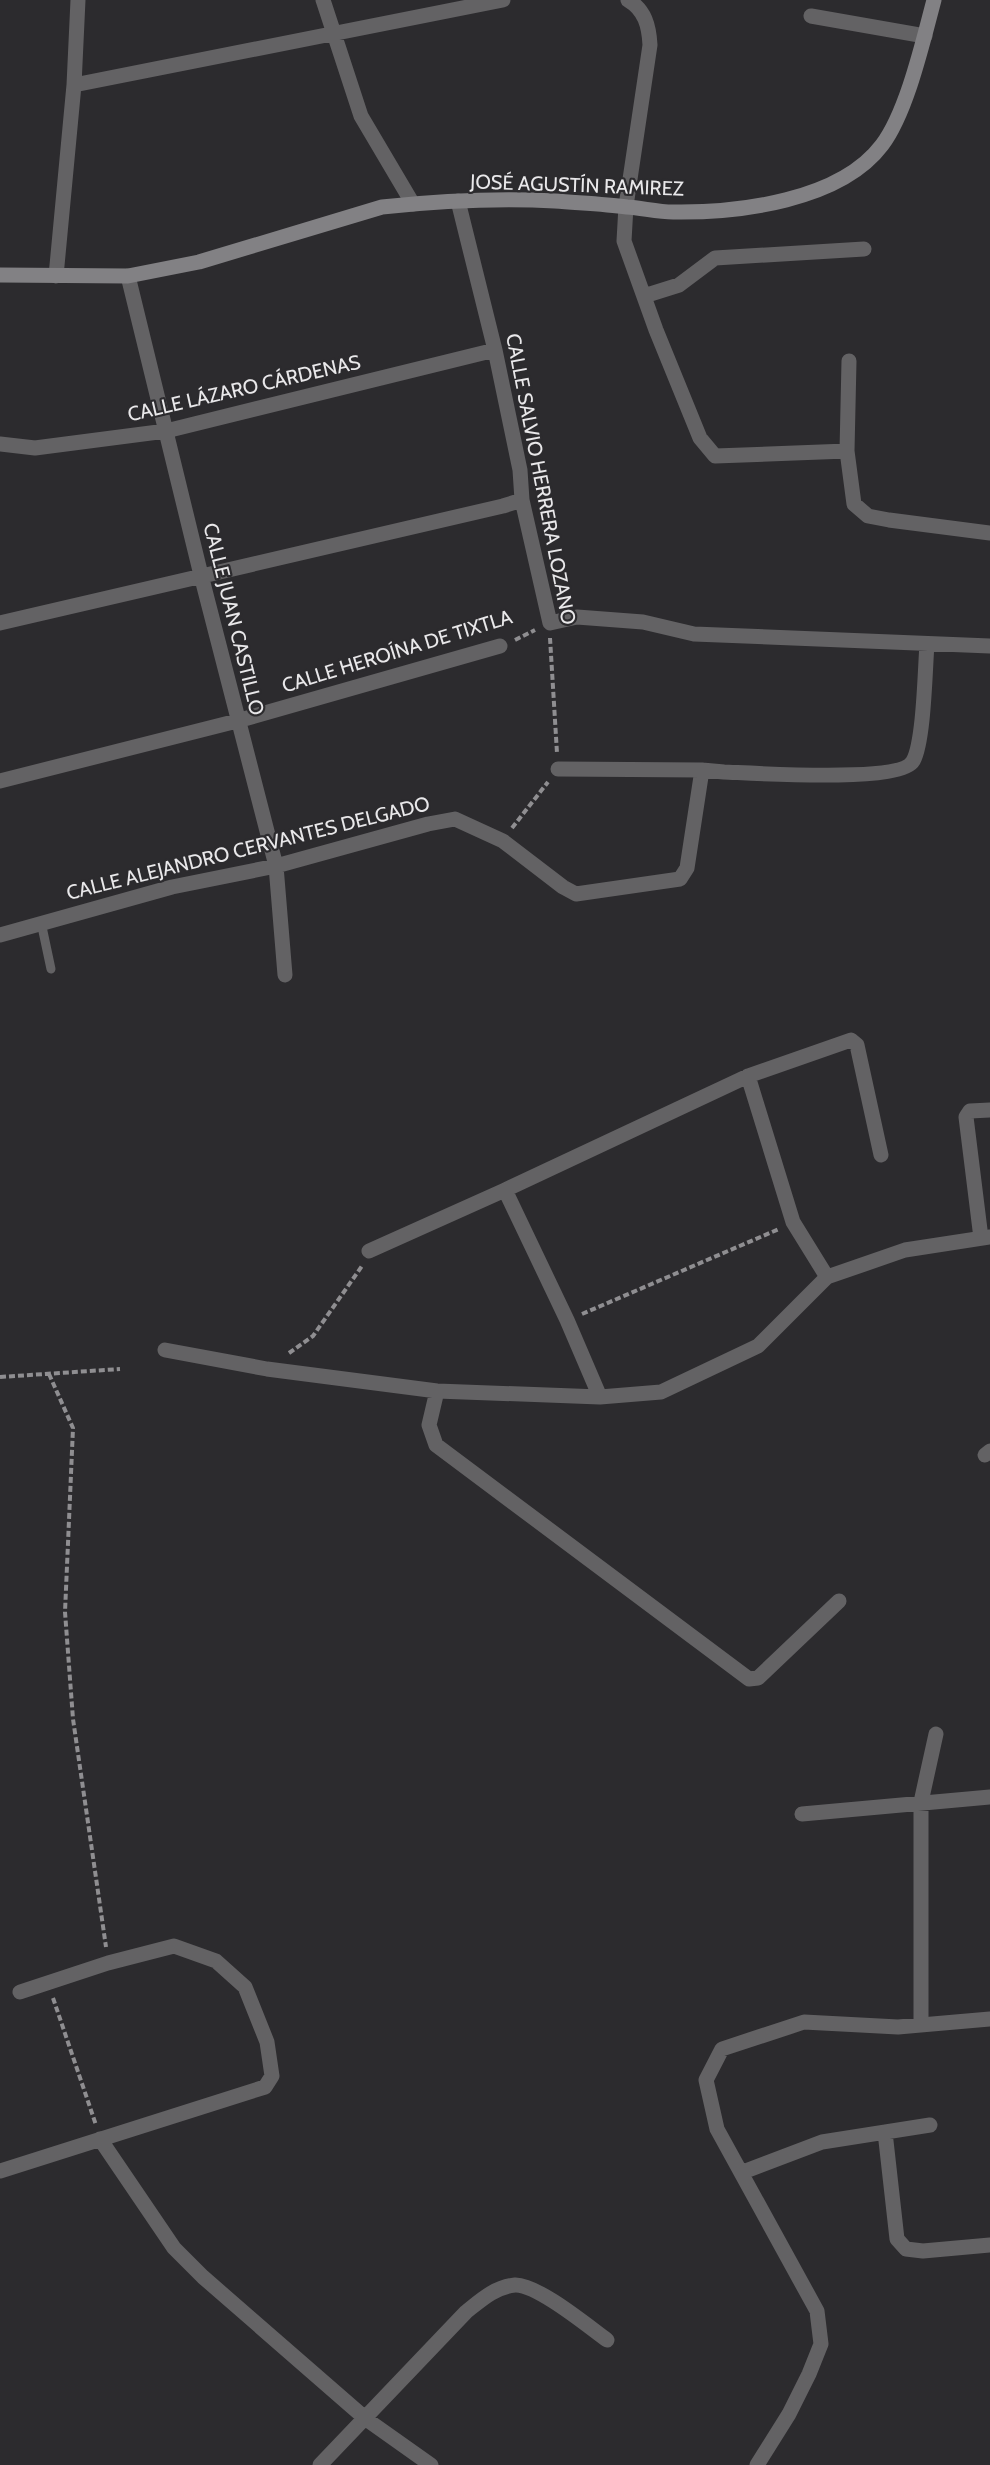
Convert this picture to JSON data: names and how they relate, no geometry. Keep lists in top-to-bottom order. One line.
{"streets":{"street":["JOSÉ AGUSTÍN RAMIREZ","CALLE LÁZARO CÁRDENAS","CALLE SALVIO HERRERA LOZANO","CALLE JUAN CASTILLO","CALLE HEROÍNA DE TIXTLA","CALLE ALEJANDRO CERVANTES DELGADO"]},"crossings":[["JOSÉ AGUSTÍN RAMIREZ","CALLE SALVIO HERRERA LOZANO"],["JOSÉ AGUSTÍN RAMIREZ","CALLE JUAN CASTILLO"],["CALLE LÁZARO CÁRDENAS","CALLE SALVIO HERRERA LOZANO"],["CALLE LÁZARO CÁRDENAS","CALLE JUAN CASTILLO"],["CALLE SALVIO HERRERA LOZANO","CALLE HEROÍNA DE TIXTLA"],["CALLE JUAN CASTILLO","CALLE HEROÍNA DE TIXTLA"],["CALLE JUAN CASTILLO","CALLE ALEJANDRO CERVANTES DELGADO"]]}
